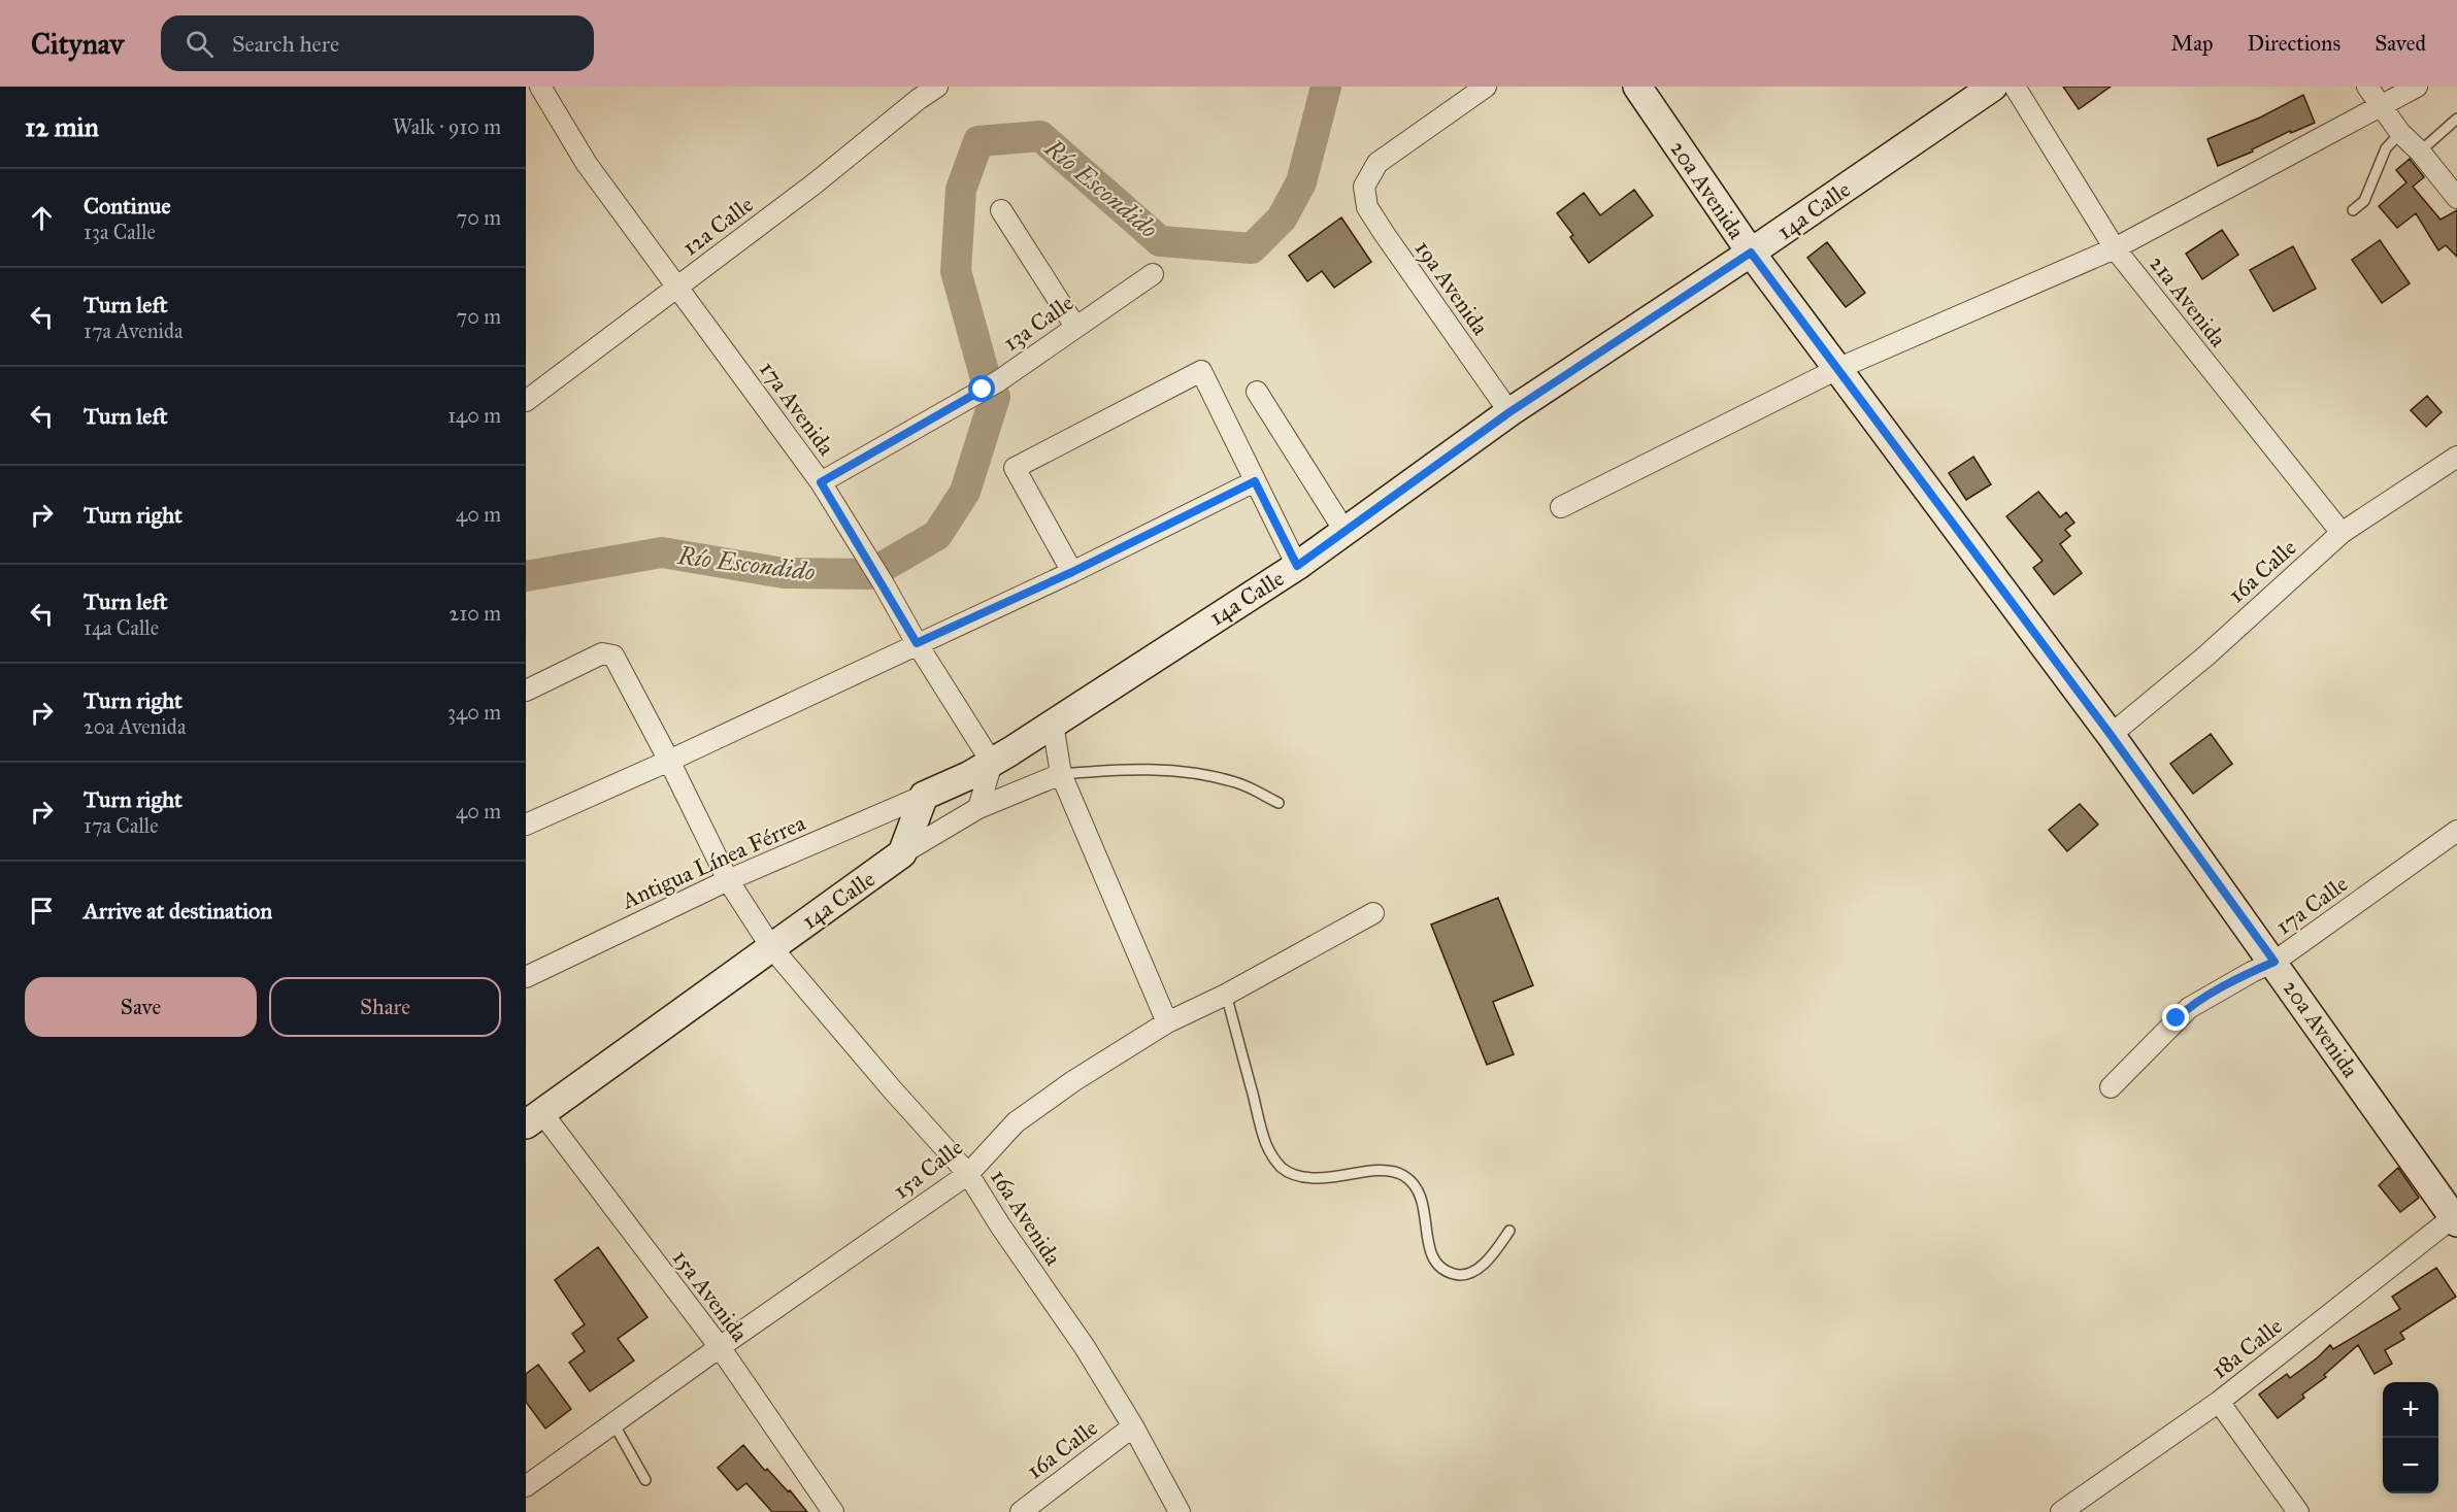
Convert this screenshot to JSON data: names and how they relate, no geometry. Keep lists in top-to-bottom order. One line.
{"streets":{"street":["20a Avenida","14a Calle","12a Calle","19a Avenida","21a Avenida","13a Calle","17a Avenida","16a Calle","Antigua Línea Férrea","17a Calle","15a Calle","16a Avenida","15a Avenida","18a Calle"]},"crossings":[["20a Avenida","14a Calle"],["20a Avenida","16a Calle"],["20a Avenida","17a Calle"],["20a Avenida","18a Calle"],["14a Calle","19a Avenida"],["14a Calle","17a Avenida"],["14a Calle","Antigua Línea Férrea"],["14a Calle","16a Avenida"],["14a Calle","15a Avenida"],["12a Calle","17a Avenida"],["21a Avenida","16a Calle"],["13a Calle","17a Avenida"],["16a Calle","16a Avenida"],["Antigua Línea Férrea","16a Avenida"],["15a Calle","16a Avenida"],["15a Calle","15a Avenida"]],"water":["Río Escondido"],"page":{"header":"Citynav","search":"Search here","nav":["Map","Directions","Saved"],"heading":["12 min","Walk · 910 m"],"list":[["Continue","13a Calle","70 m"],["Turn left","17a Avenida","70 m"],["Turn left","140 m"],["Turn right","40 m"],["Turn left","14a Calle","210 m"],["Turn right","20a Avenida","340 m"],["Turn right","17a Calle","40 m"],"Arrive at destination"],"buttons":["Save","Share"],"map_buttons":["+","−"]}}
